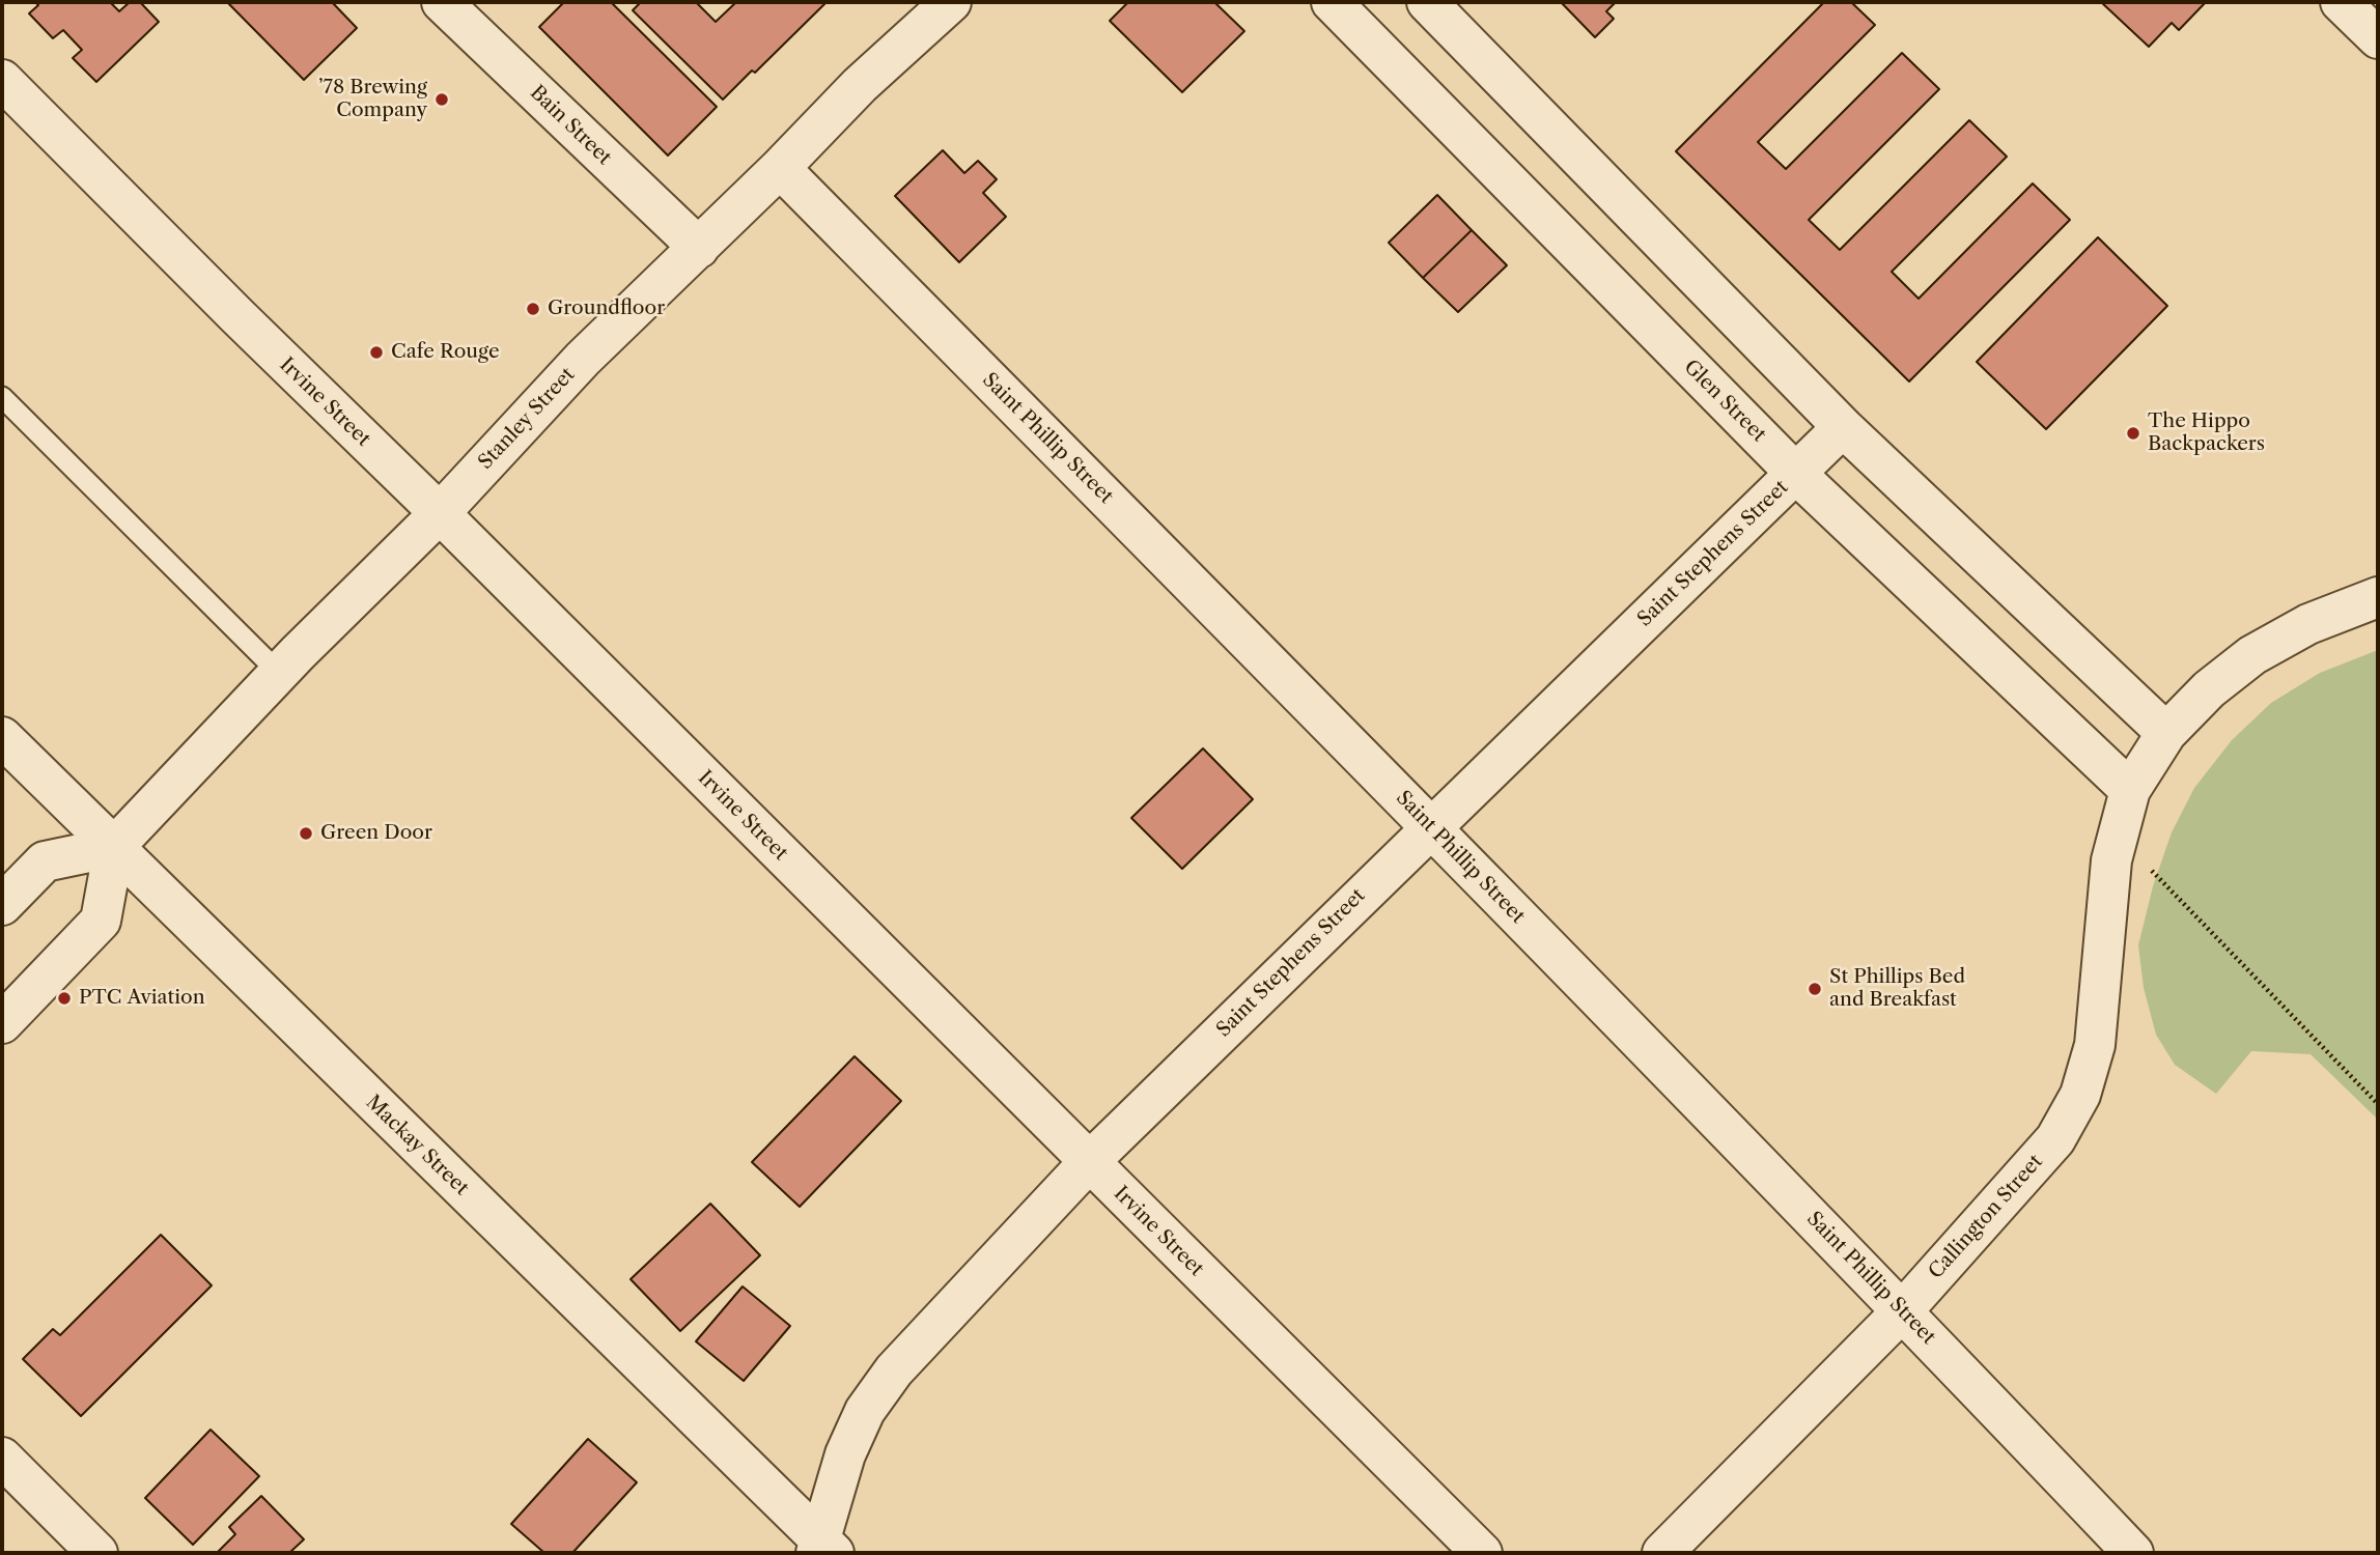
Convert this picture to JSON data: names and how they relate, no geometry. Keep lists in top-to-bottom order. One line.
{"streets":{"street":["Bain Street","Glen Street","Irvine Street","Stanley Street","Saint Phillip Street","Saint Stephens Street","Mackay Street","Callington Street"]},"crossings":[["Bain Street","Stanley Street"],["Glen Street","Saint Stephens Street"],["Glen Street","Callington Street"],["Irvine Street","Stanley Street"],["Irvine Street","Saint Stephens Street"],["Stanley Street","Saint Phillip Street"],["Stanley Street","Mackay Street"],["Saint Phillip Street","Saint Stephens Street"],["Saint Phillip Street","Callington Street"],["Saint Stephens Street","Mackay Street"]],"places":["’78 Brewing Company","Groundfloor","Cafe Rouge","The Hippo Backpackers","Green Door","St Phillips Bed and Breakfast","PTC Aviation"]}
